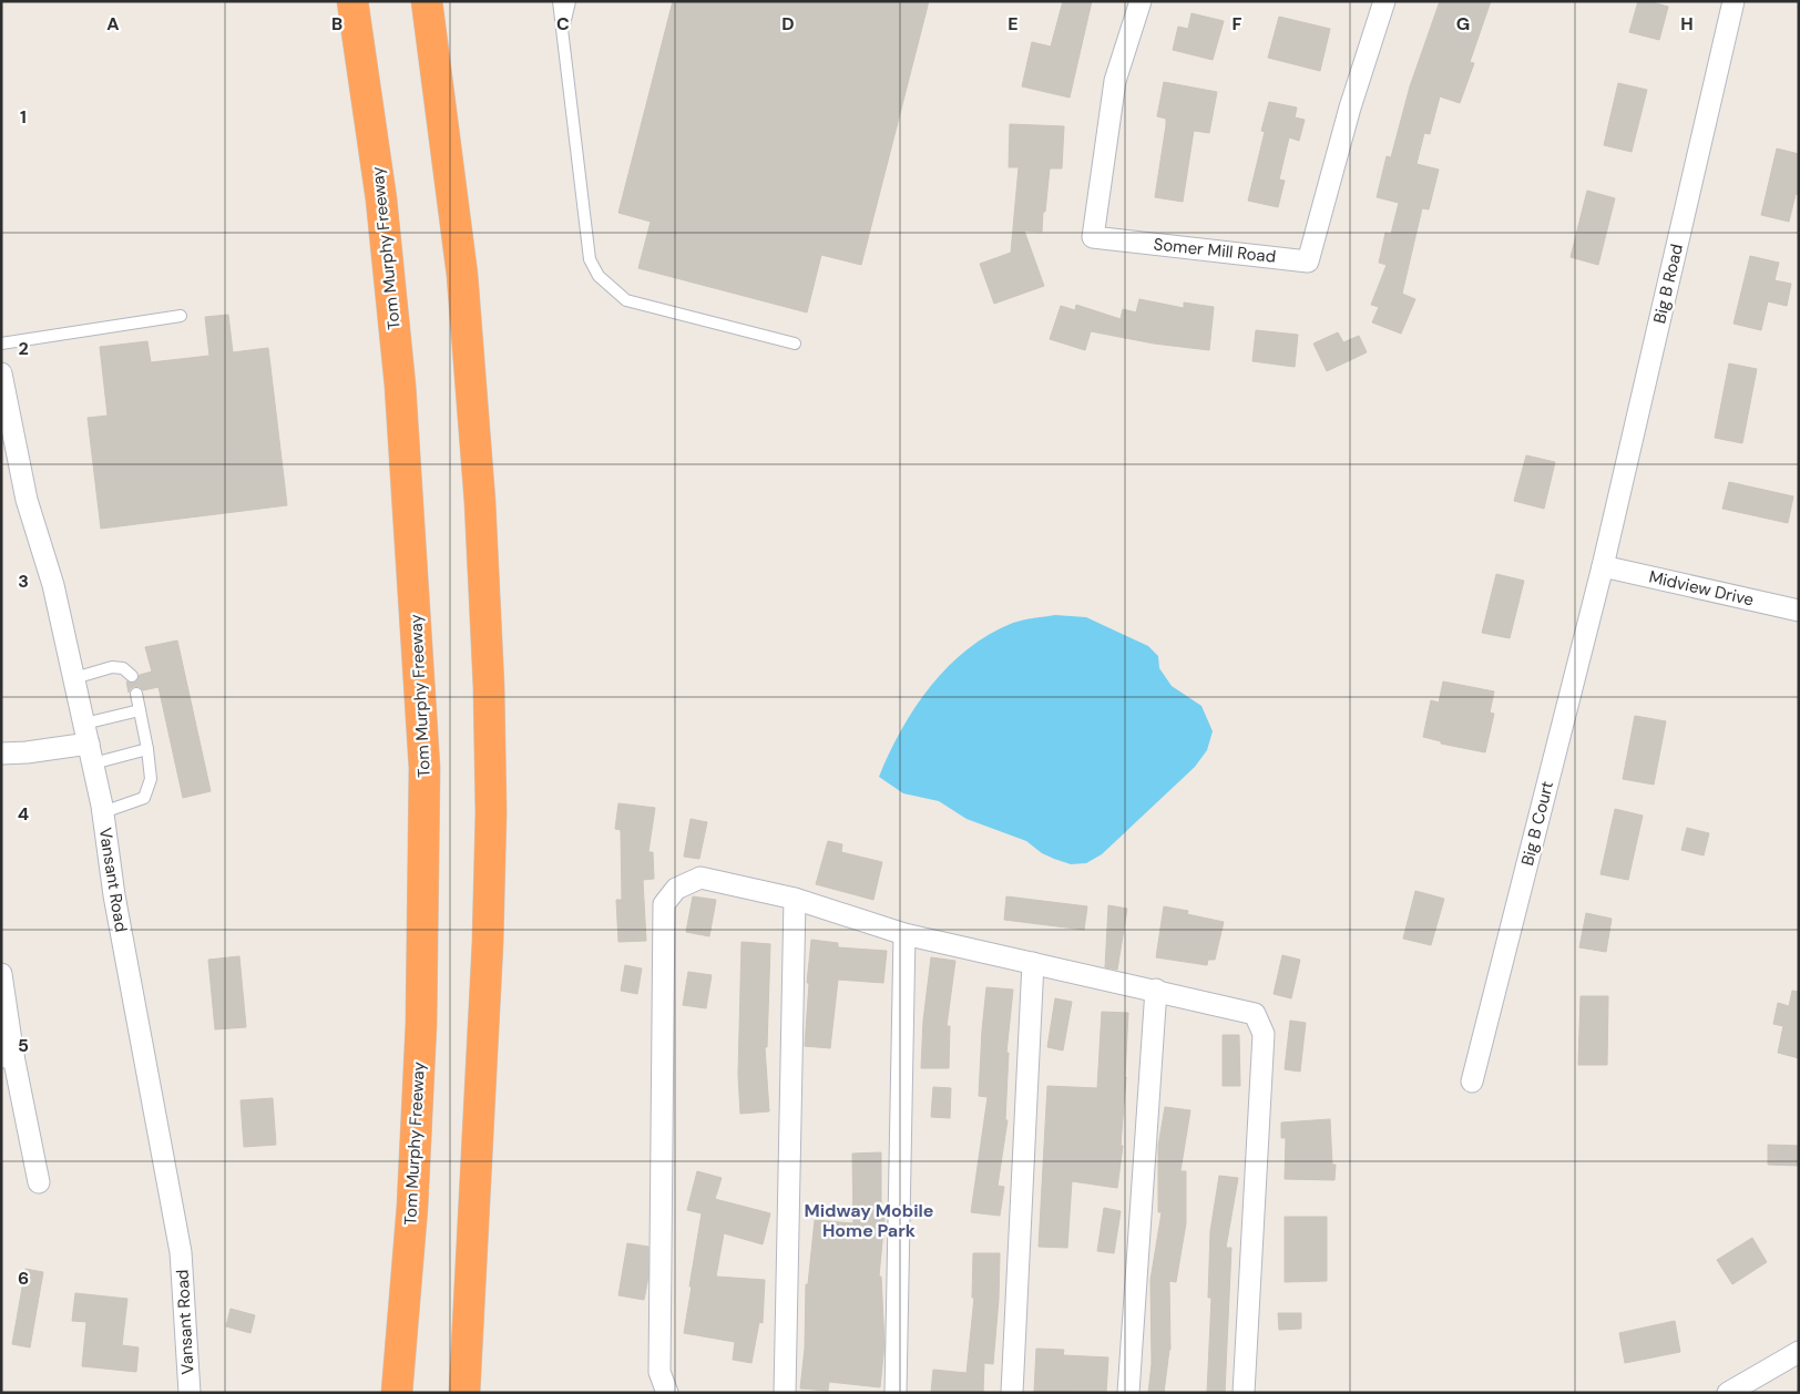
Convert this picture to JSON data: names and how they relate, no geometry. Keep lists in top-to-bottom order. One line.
{"streets":{"highway":["Tom Murphy Freeway"],"street":["Somer Mill Road","Big B Road","Midview Drive","Big B Court","Vansant Road"]},"crossings":[["Big B Road","Midview Drive"],["Big B Road","Big B Court"],["Midview Drive","Big B Court"]],"districts":["Midway Mobile Home Park"],"grid":{"columns":["A","B","C","D","E","F","G","H"],"rows":["1","2","3","4","5","6"]}}
